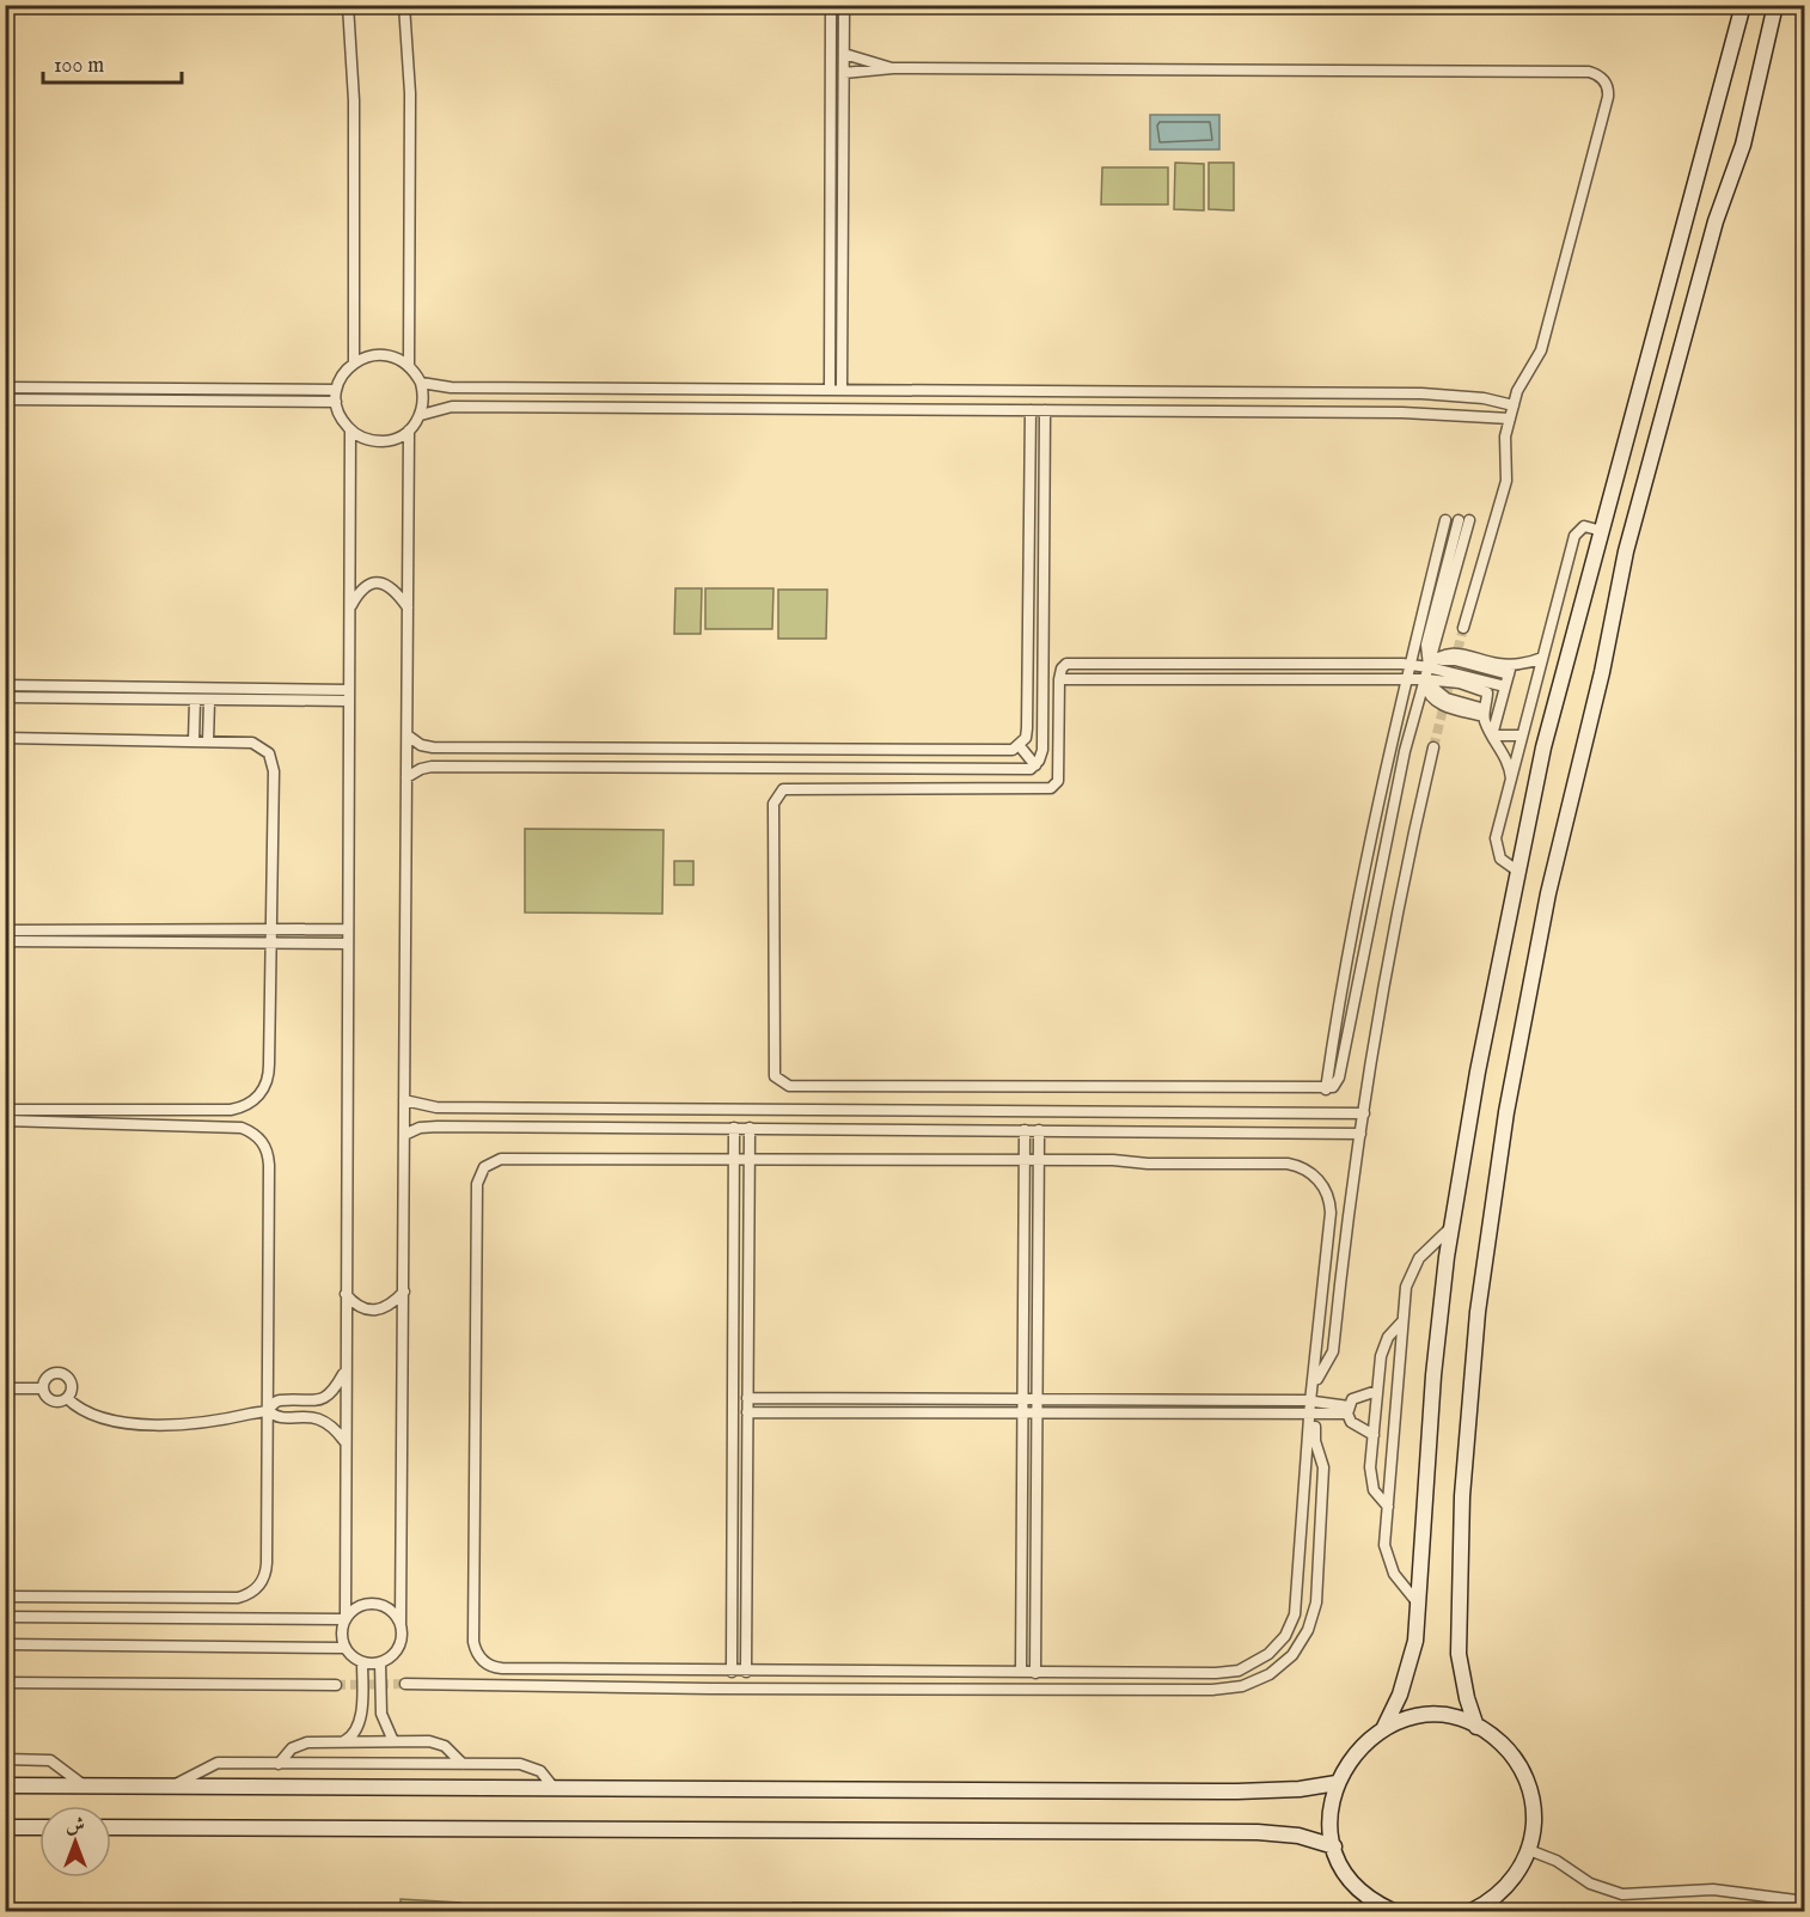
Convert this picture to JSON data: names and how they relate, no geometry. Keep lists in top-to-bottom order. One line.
{"scale_bar":"100 m","north":"top"}
